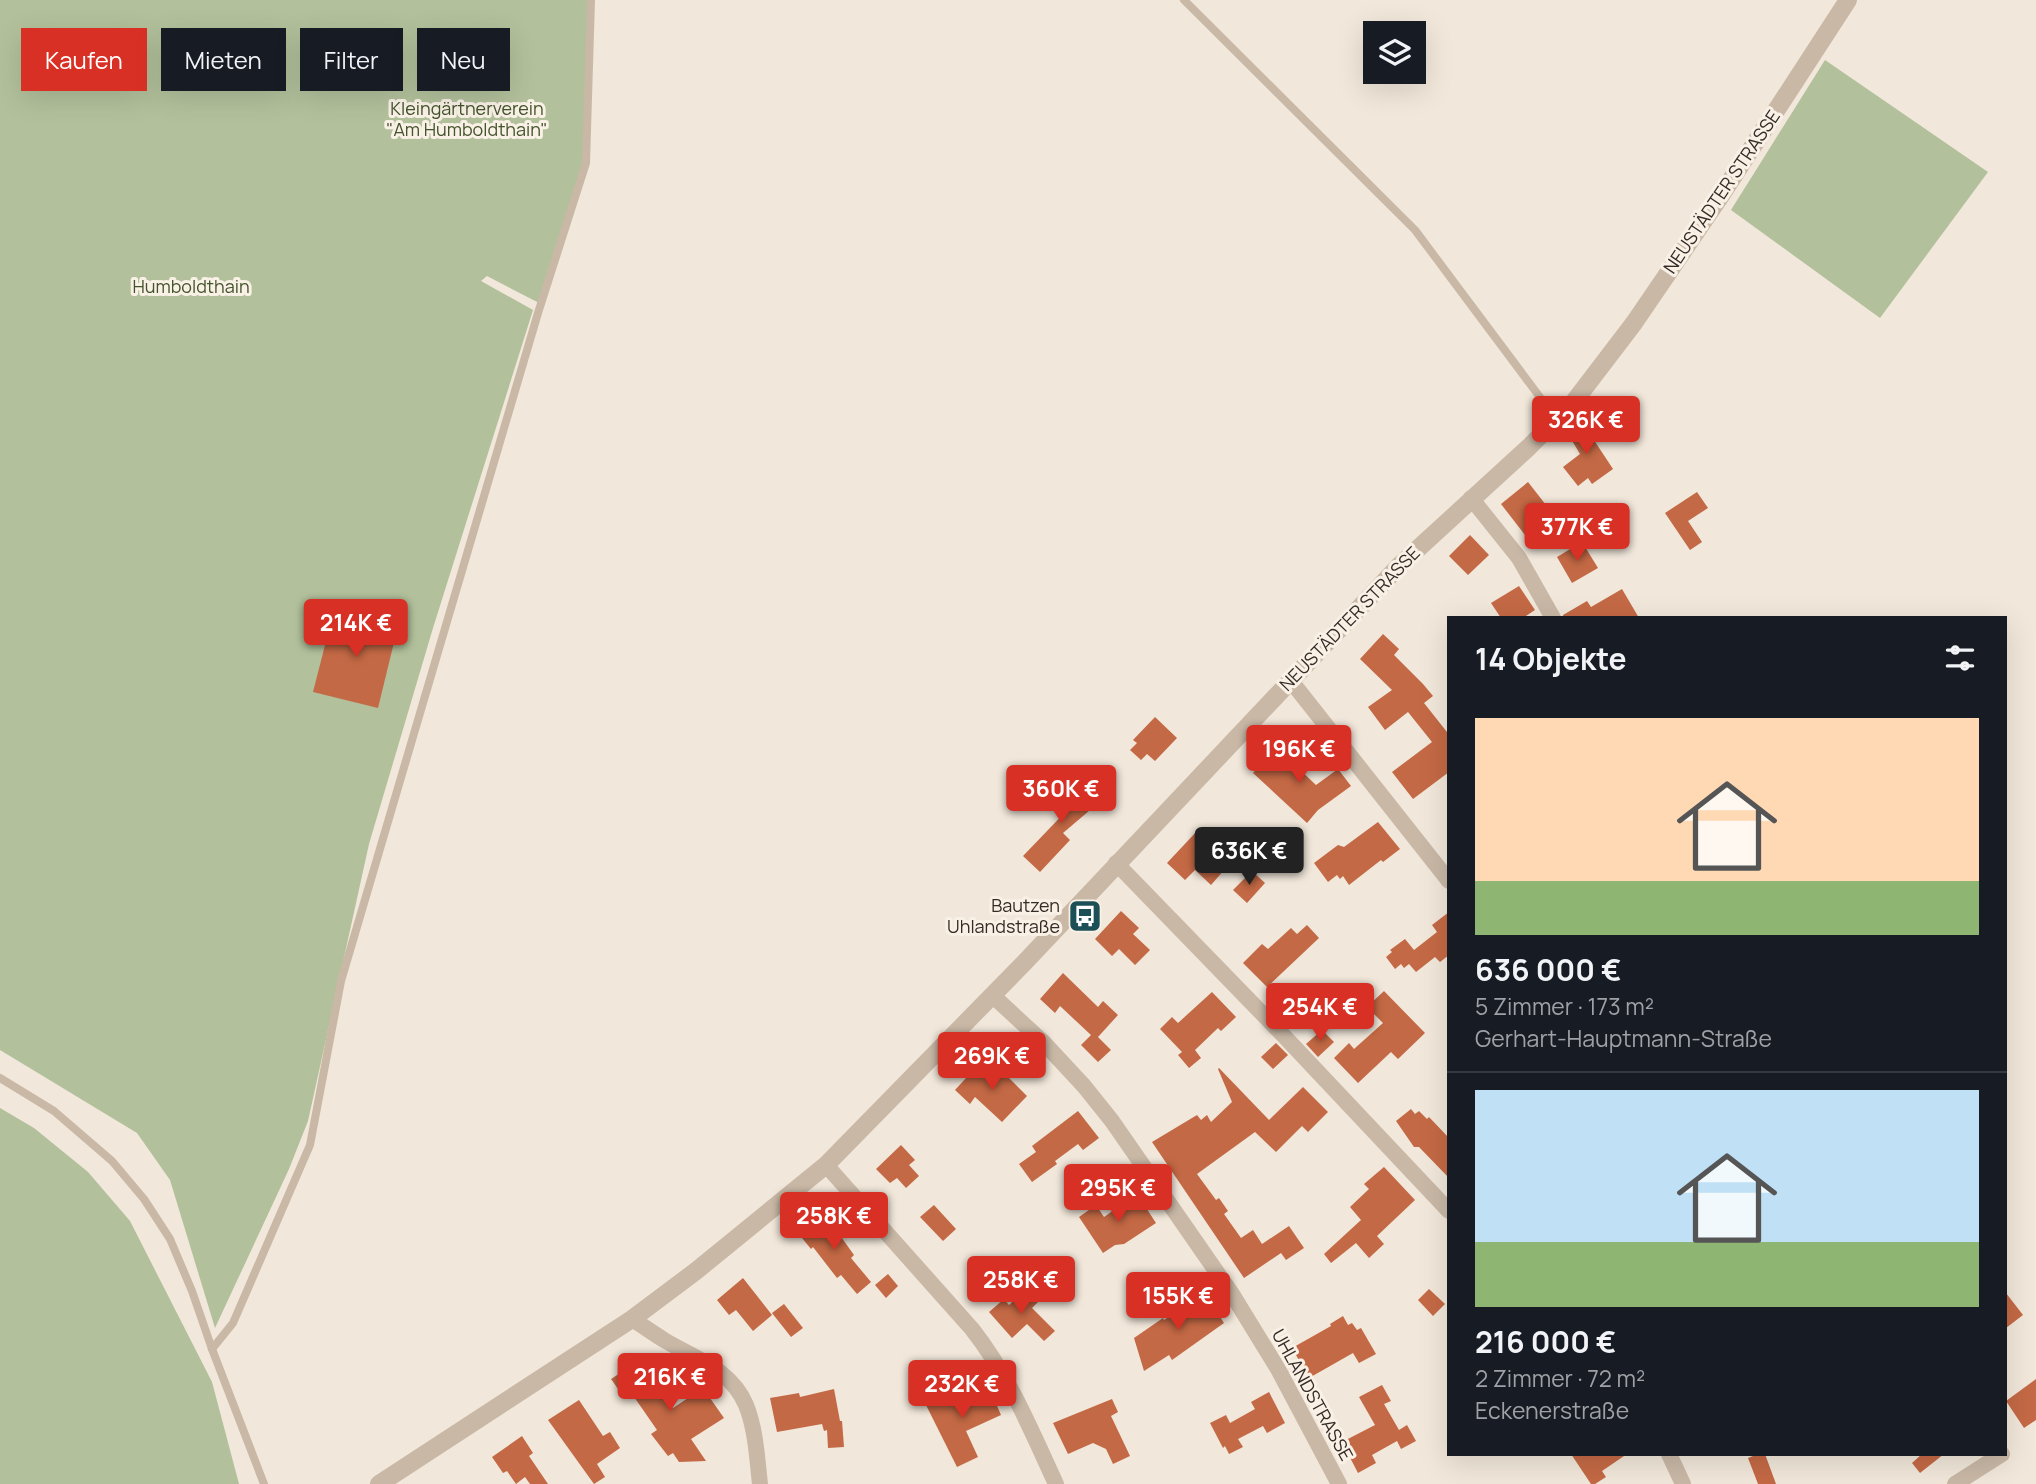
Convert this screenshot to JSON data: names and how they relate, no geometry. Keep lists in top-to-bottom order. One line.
{"streets":{"street":["NEUSTÄDTER STRASSE","UHLANDSTRASSE"]},"crossings":[["NEUSTÄDTER STRASSE","UHLANDSTRASSE"]],"parks":["Kleingärtnerverein \"Am Humboldthain\"","Humboldthain"],"places":{"bus stop":["Bautzen Uhlandstraße"]},"page":{"chip":["Kaufen","Mieten","Filter","Neu"],"price":["326K €","377K €","214K €","196K €","360K €","636K €","254K €","269K €","295K €","258K €","258K €","155K €","216K €","232K €"],"heading":"14 Objekte","list":[{"name":"636 000 €","note":"5 Zimmer · 173 m² · Gerhart-Hauptmann-Straße"},{"name":"216 000 €","note":"2 Zimmer · 72 m² · Eckenerstraße"}]}}
